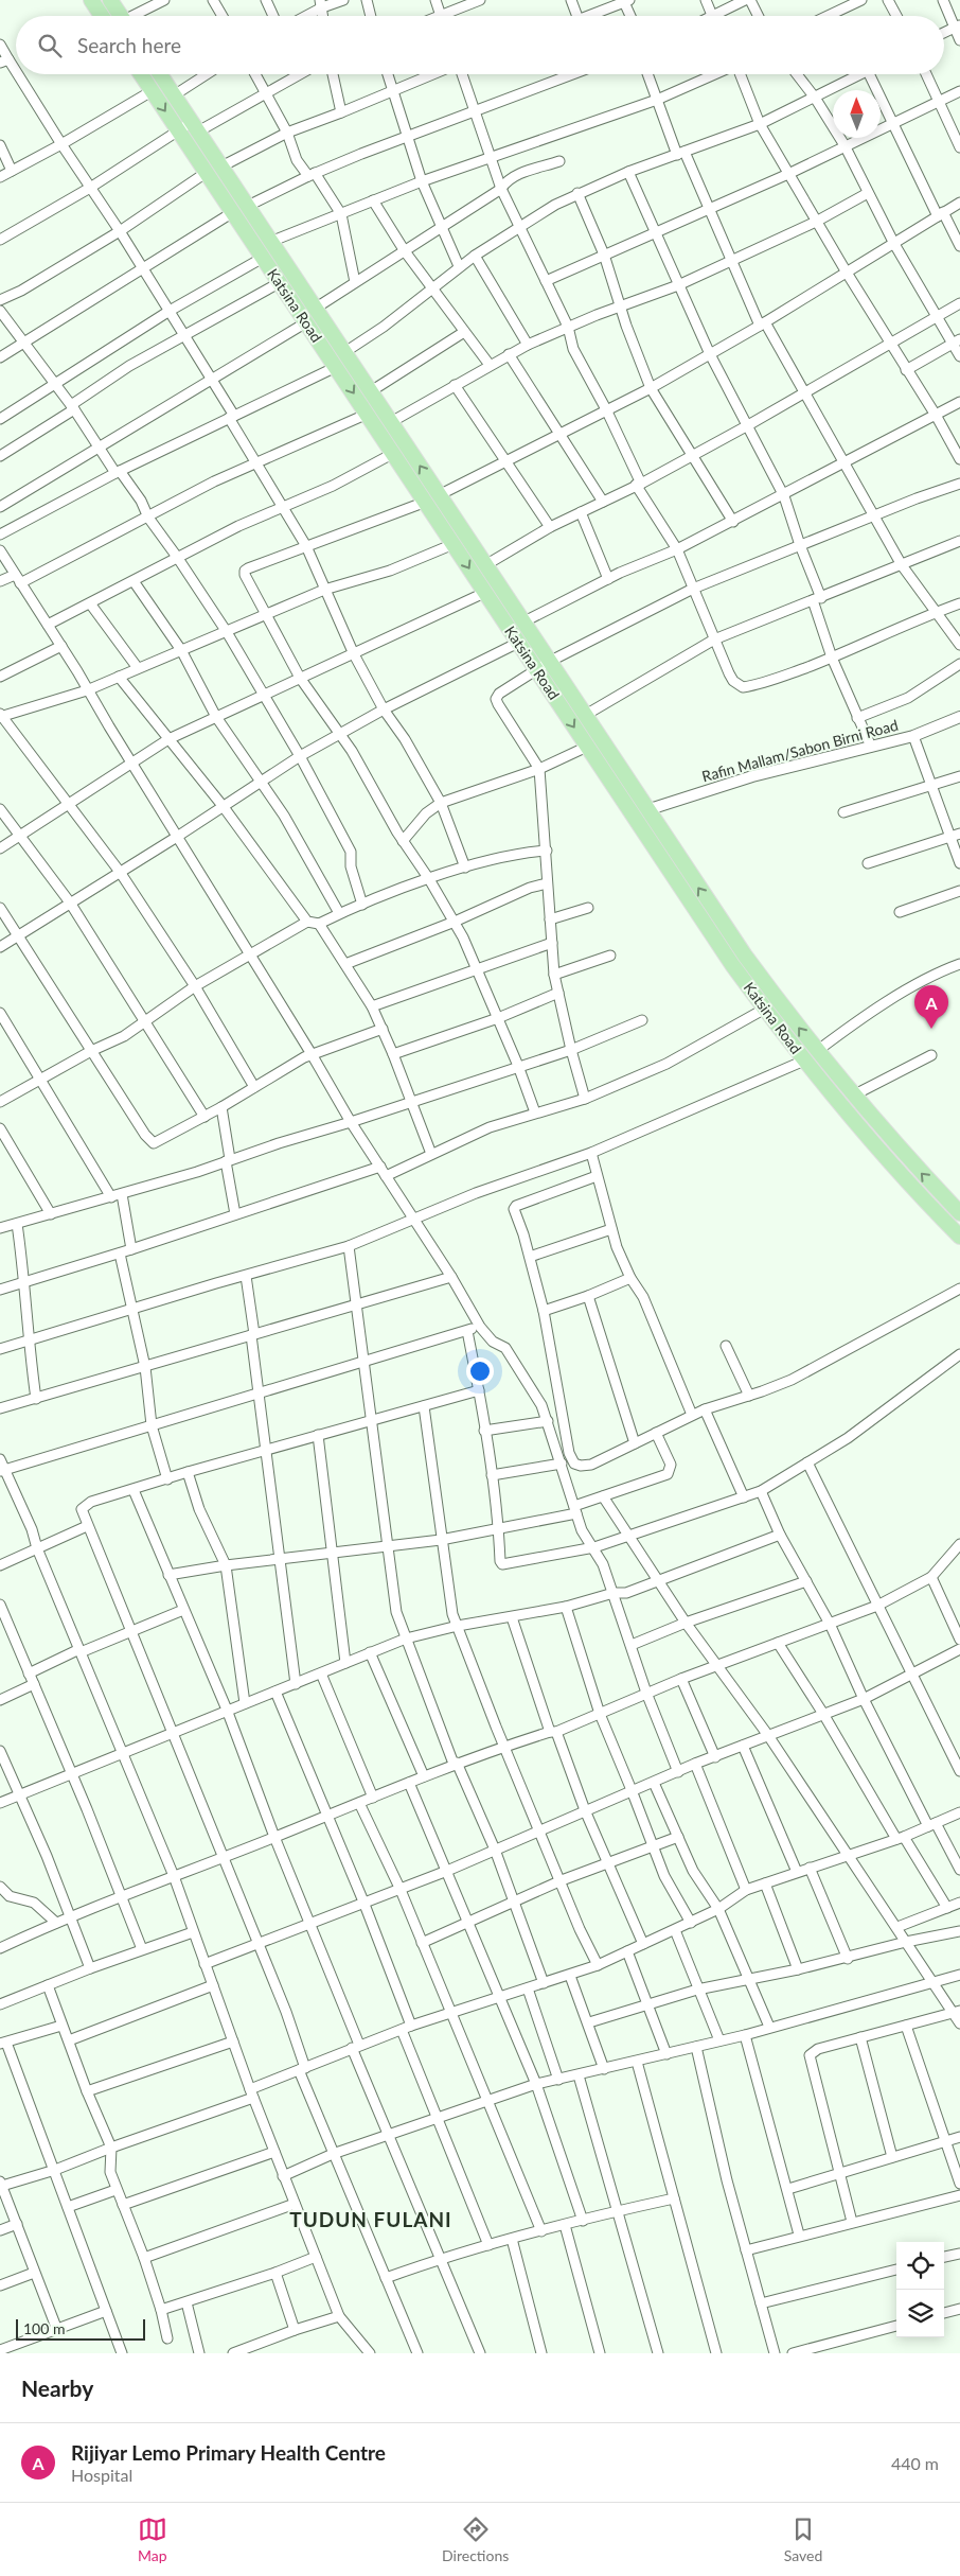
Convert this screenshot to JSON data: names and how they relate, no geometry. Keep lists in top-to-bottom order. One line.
{"streets":{"highway":["Katsina Road"],"street":["Rafin Mallam/Sabon Birni Road"]},"crossings":[["Katsina Road","Rafin Mallam/Sabon Birni Road"]],"districts":["TUDUN FULANI"],"scale_bar":"100 m","north":"top","page":{"search":"Search here","pins":"A","scale":"100 m","heading":"Nearby","list":[{"mark":"A","name":"Rijiyar Lemo Primary Health Centre","note":"Hospital","value":"440 m"}],"nav":["Map","Directions","Saved"]}}
